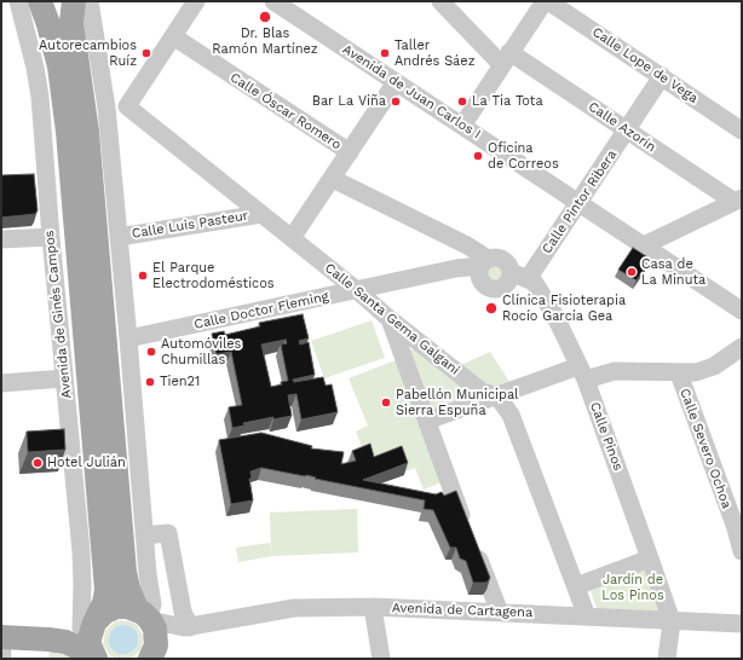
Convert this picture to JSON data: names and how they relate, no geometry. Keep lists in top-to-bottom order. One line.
{"streets":{"main road":["Avenida de Ginés Campos"],"street":["Calle Lope de Vega","Avenida de Juan Carlos I","Calle Óscar Romero","Calle Azorín","Calle Pintor Ribera","Calle Luis Pasteur","Calle Doctor Fleming","Calle Santa Gema Galgani","Calle Pinos","Calle Severo Ochoa","Avenida de Cartagena"]},"crossings":[["Calle Lope de Vega","Calle Pintor Ribera"],["Avenida de Juan Carlos I","Calle Pintor Ribera"],["Calle Azorín","Calle Pintor Ribera"],["Calle Pintor Ribera","Calle Pinos"],["Calle Luis Pasteur","Calle Santa Gema Galgani"],["Calle Doctor Fleming","Calle Santa Gema Galgani"],["Calle Doctor Fleming","Calle Pinos"],["Calle Pinos","Avenida de Cartagena"]],"parks":["Jardín de Los Pinos"],"places":["Dr. Blas Ramón Martínez","Autorecambios Ruíz","Taller Andrés Sáez","Bar La Viña","La Tia Tota","Oficina de Correos","Casa de La Minuta","El Parque Electrodomésticos","Clínica Fisioterapia Rocío García Gea","Automóviles Chumillas","Tien21","Pabellón Municipal Sierra Espuña","Hotel Julián"]}
